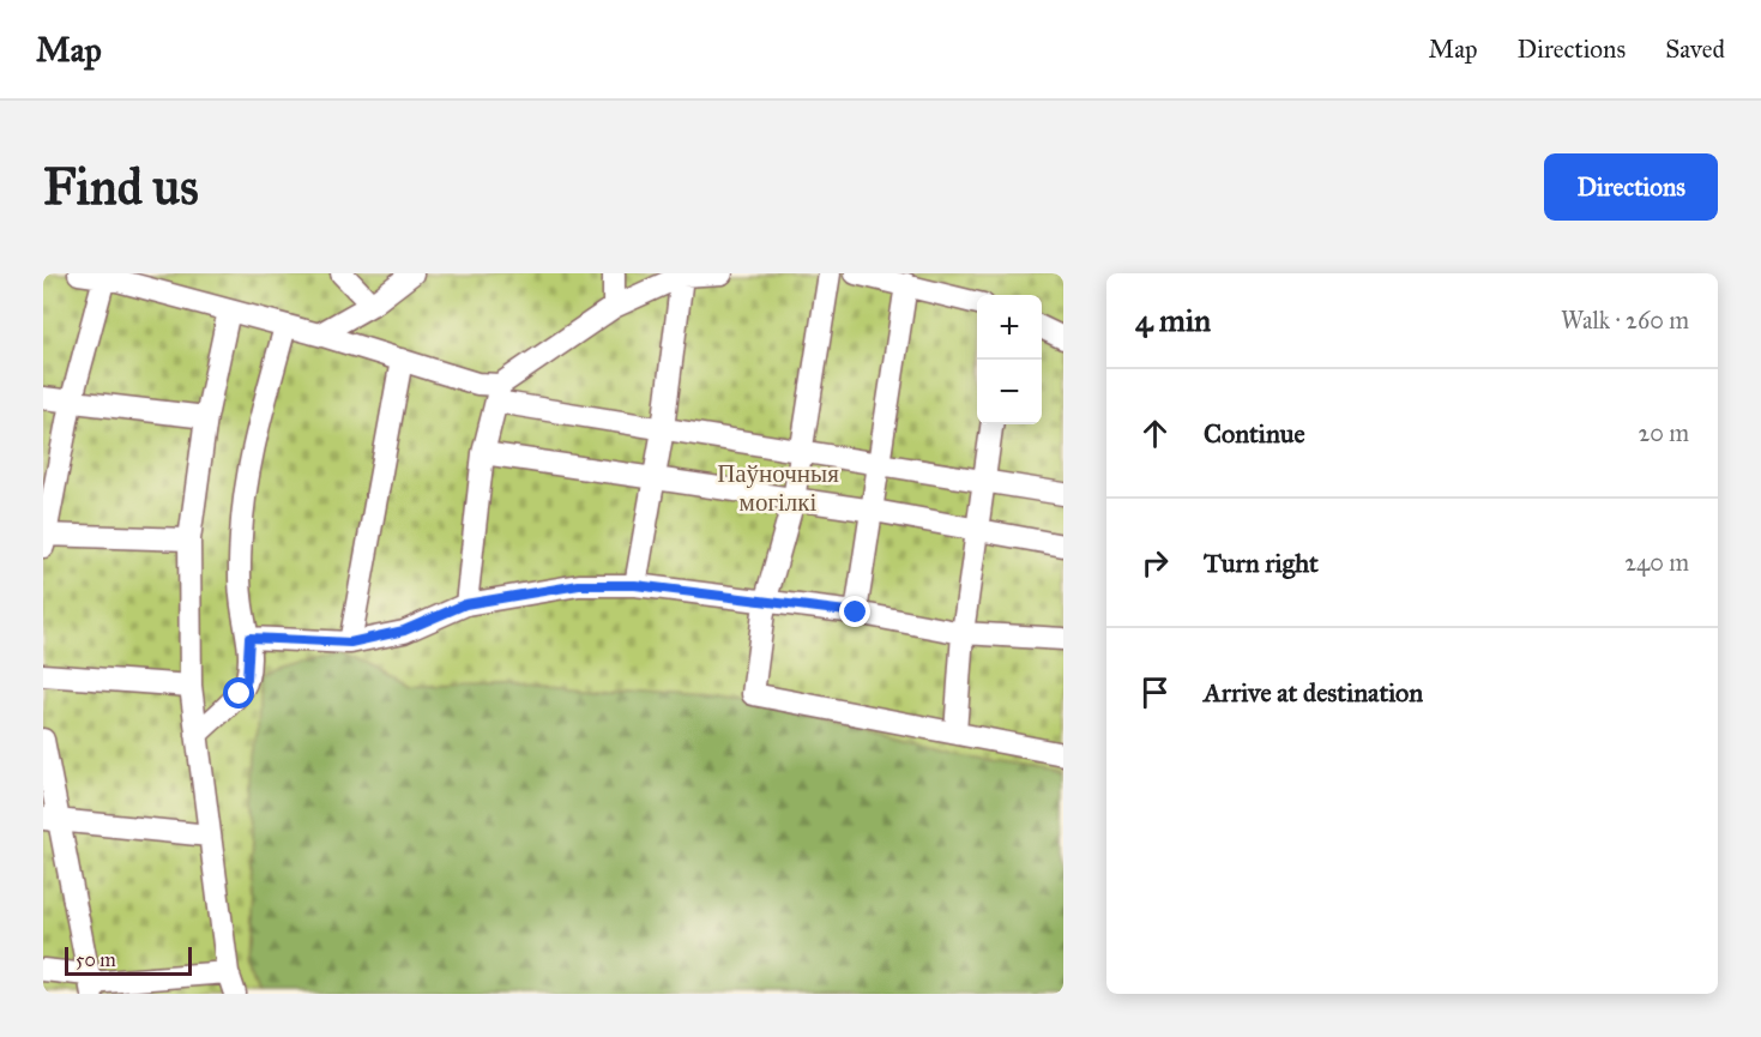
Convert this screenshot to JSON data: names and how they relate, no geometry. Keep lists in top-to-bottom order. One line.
{"parks":["Паўночныя могілкі"],"scale_bar":"50 m","page":{"header":"Map","nav":["Map","Directions","Saved"],"buttons":"Directions","title":"Find us","heading":["4 min","Walk · 260 m"],"map_buttons":["+","−"],"list":[["Continue","20 m"],["Turn right","240 m"],"Arrive at destination"],"scale":"50 m"}}
